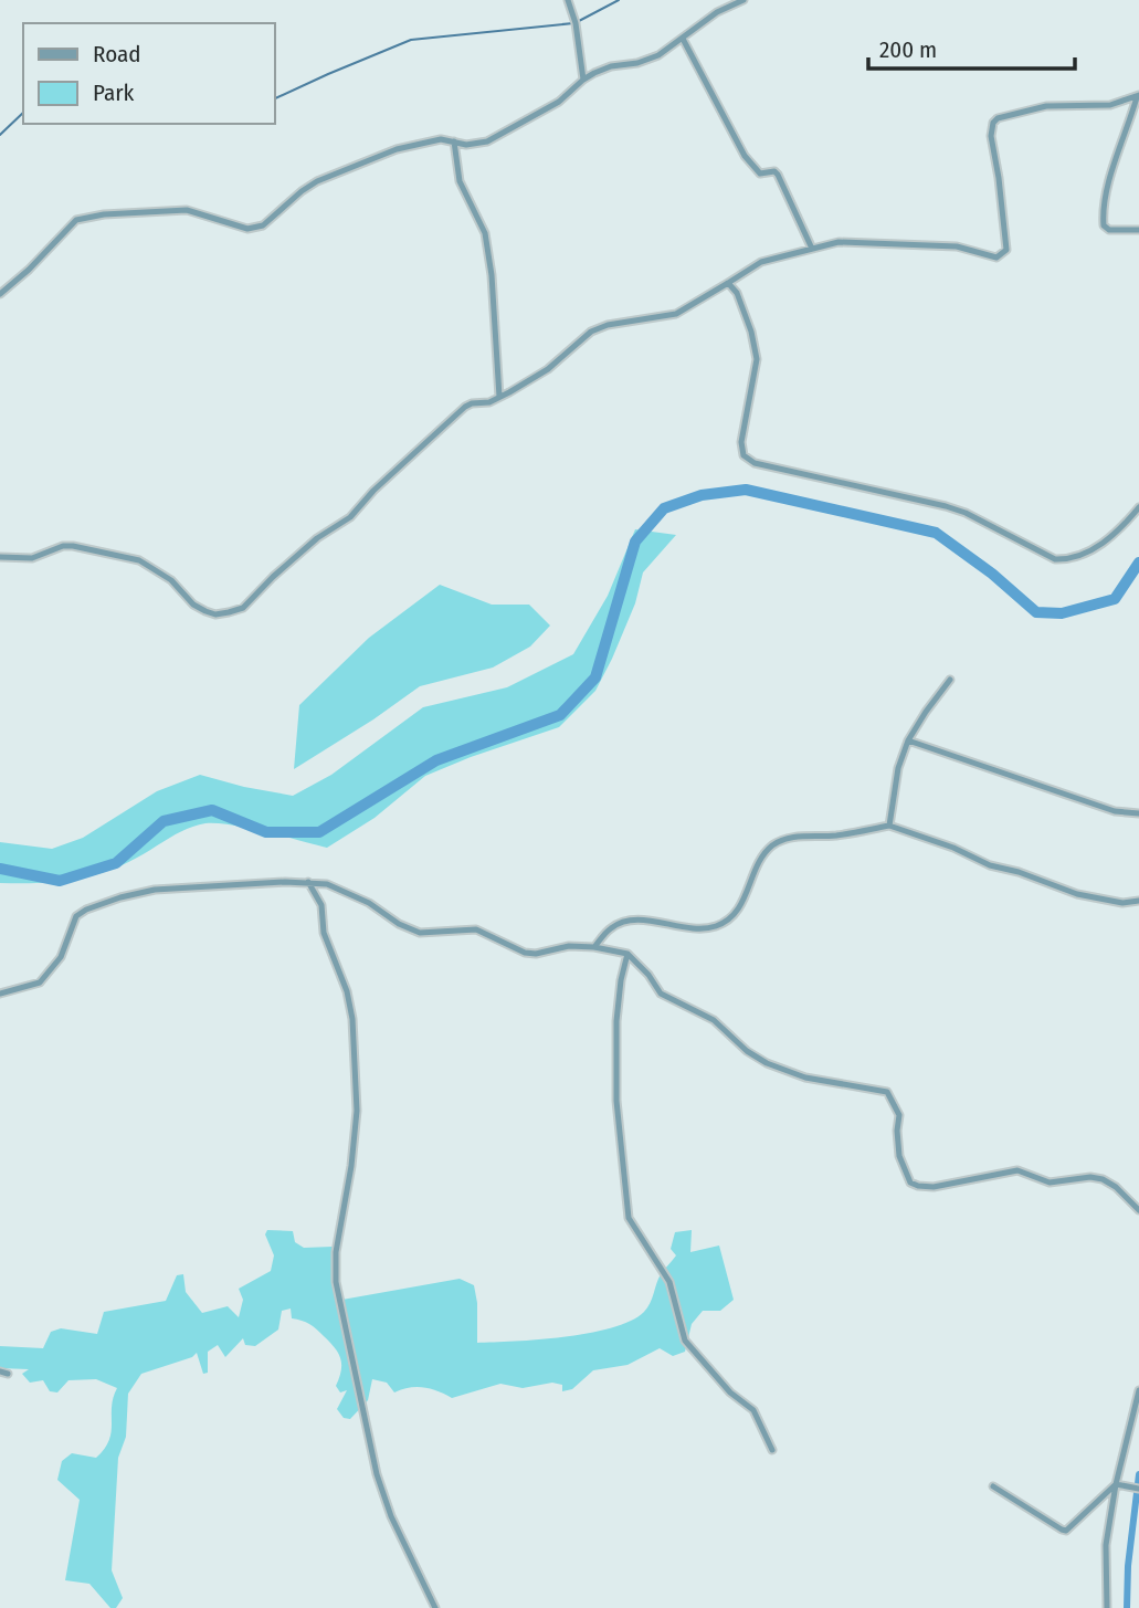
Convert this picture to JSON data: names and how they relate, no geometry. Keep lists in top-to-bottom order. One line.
{"legend":["Road","Park"],"scale_bar":"200 m"}
